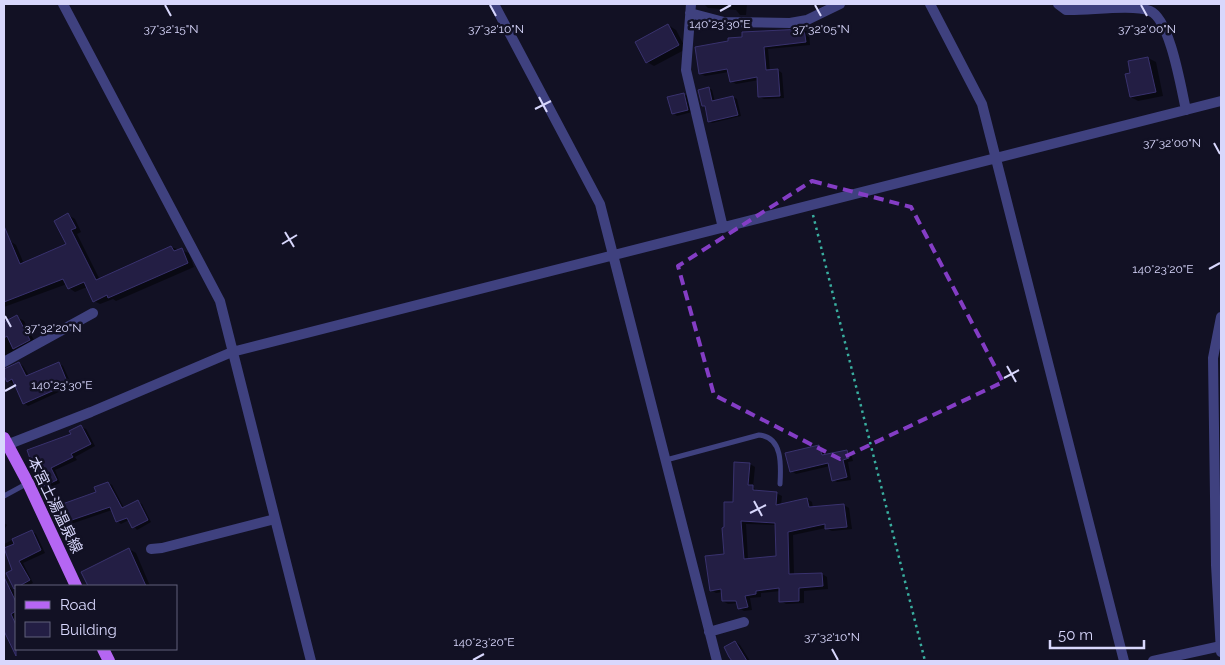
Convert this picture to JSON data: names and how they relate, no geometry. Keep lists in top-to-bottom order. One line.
{"streets":{"main road":["本宮土湯温泉線"]},"legend":["Road","Building"],"scale_bar":"50 m","coordinates":["140°23'30\"E","37°32'15\"N","37°32'10\"N","37°32'05\"N","37°32'00\"N","140°23'20\"E","37°32'20\"N"]}
